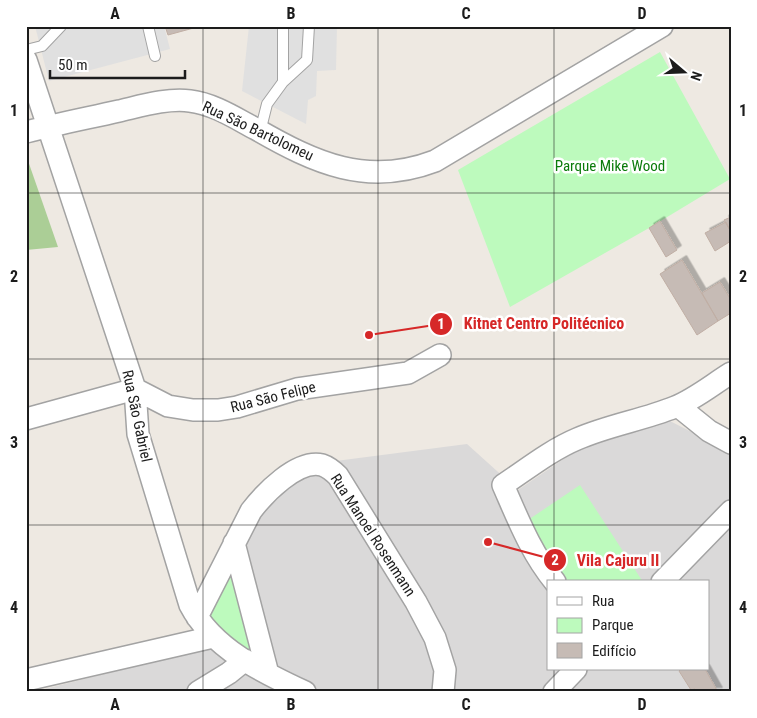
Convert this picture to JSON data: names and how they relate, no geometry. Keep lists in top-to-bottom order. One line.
{"streets":{"street":["Rua São Bartolomeu","Rua São Felipe","Rua São Gabriel","Rua Manoel Rosenmann"]},"crossings":[["Rua São Bartolomeu","Rua São Gabriel"],["Rua São Felipe","Rua São Gabriel"],["Rua São Gabriel","Rua Manoel Rosenmann"]],"parks":["Parque Mike Wood"],"places":["Kitnet Centro Politécnico","Vila Cajuru II"],"legend":["Rua","Parque","Edifício"],"scale_bar":"50 m","north":"right","grid":{"columns":["A","B","C","D"],"rows":["1","2","3","4"]}}
